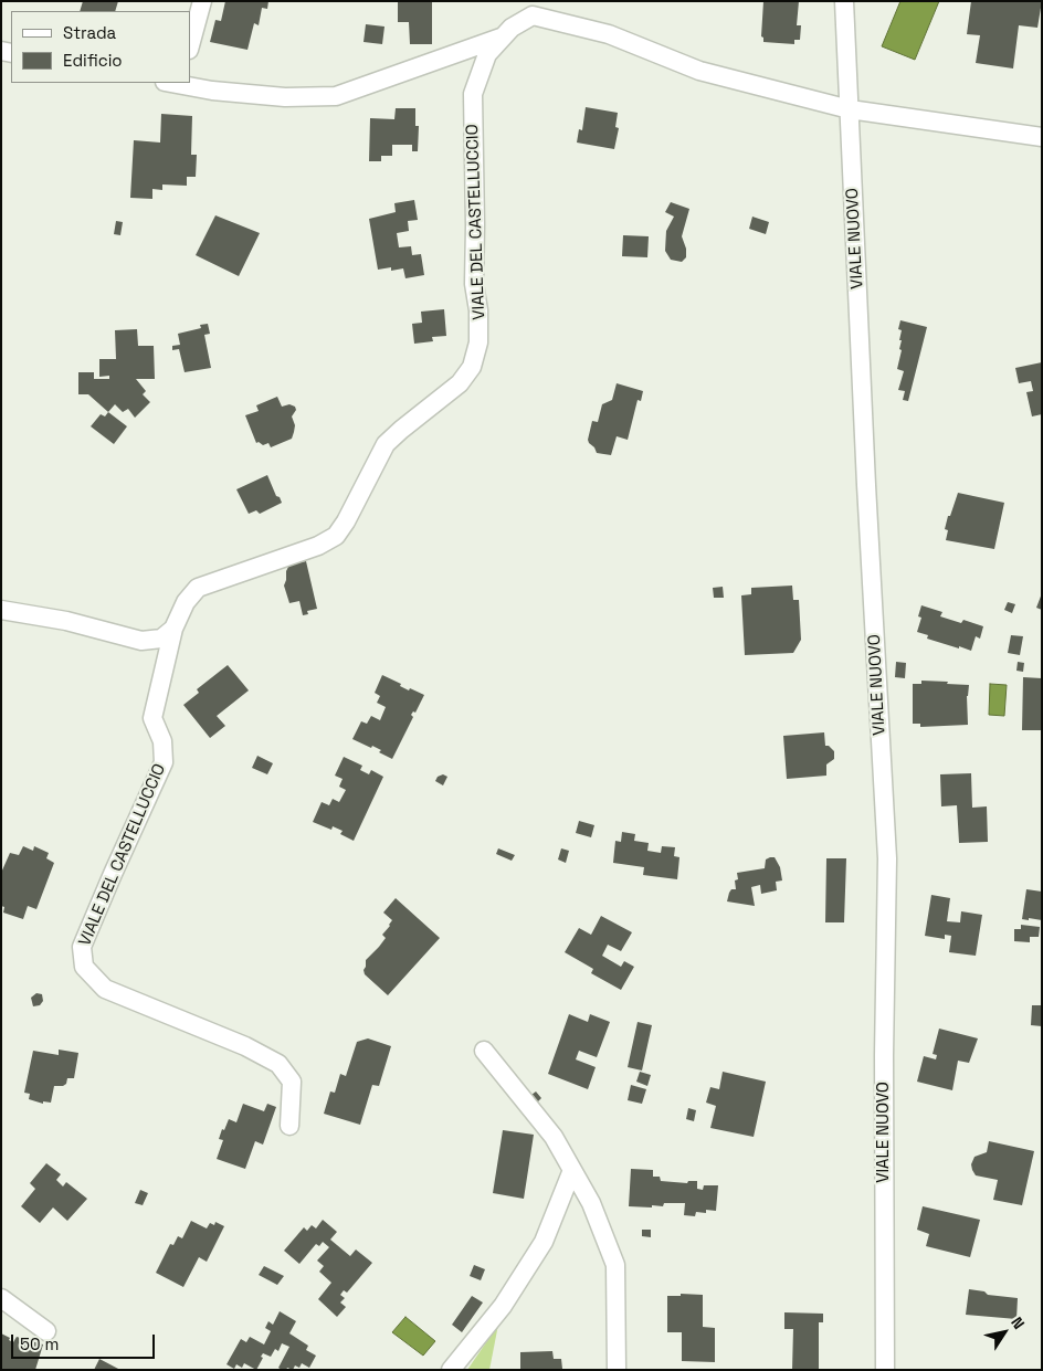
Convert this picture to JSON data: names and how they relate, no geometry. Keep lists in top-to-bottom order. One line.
{"streets":{"street":["VIALE DEL CASTELLUCCIO","VIALE NUOVO"]},"crossings":[["VIALE DEL CASTELLUCCIO","VIALE NUOVO"]],"legend":["Strada","Edificio"],"scale_bar":"50 m","north":"top right"}
